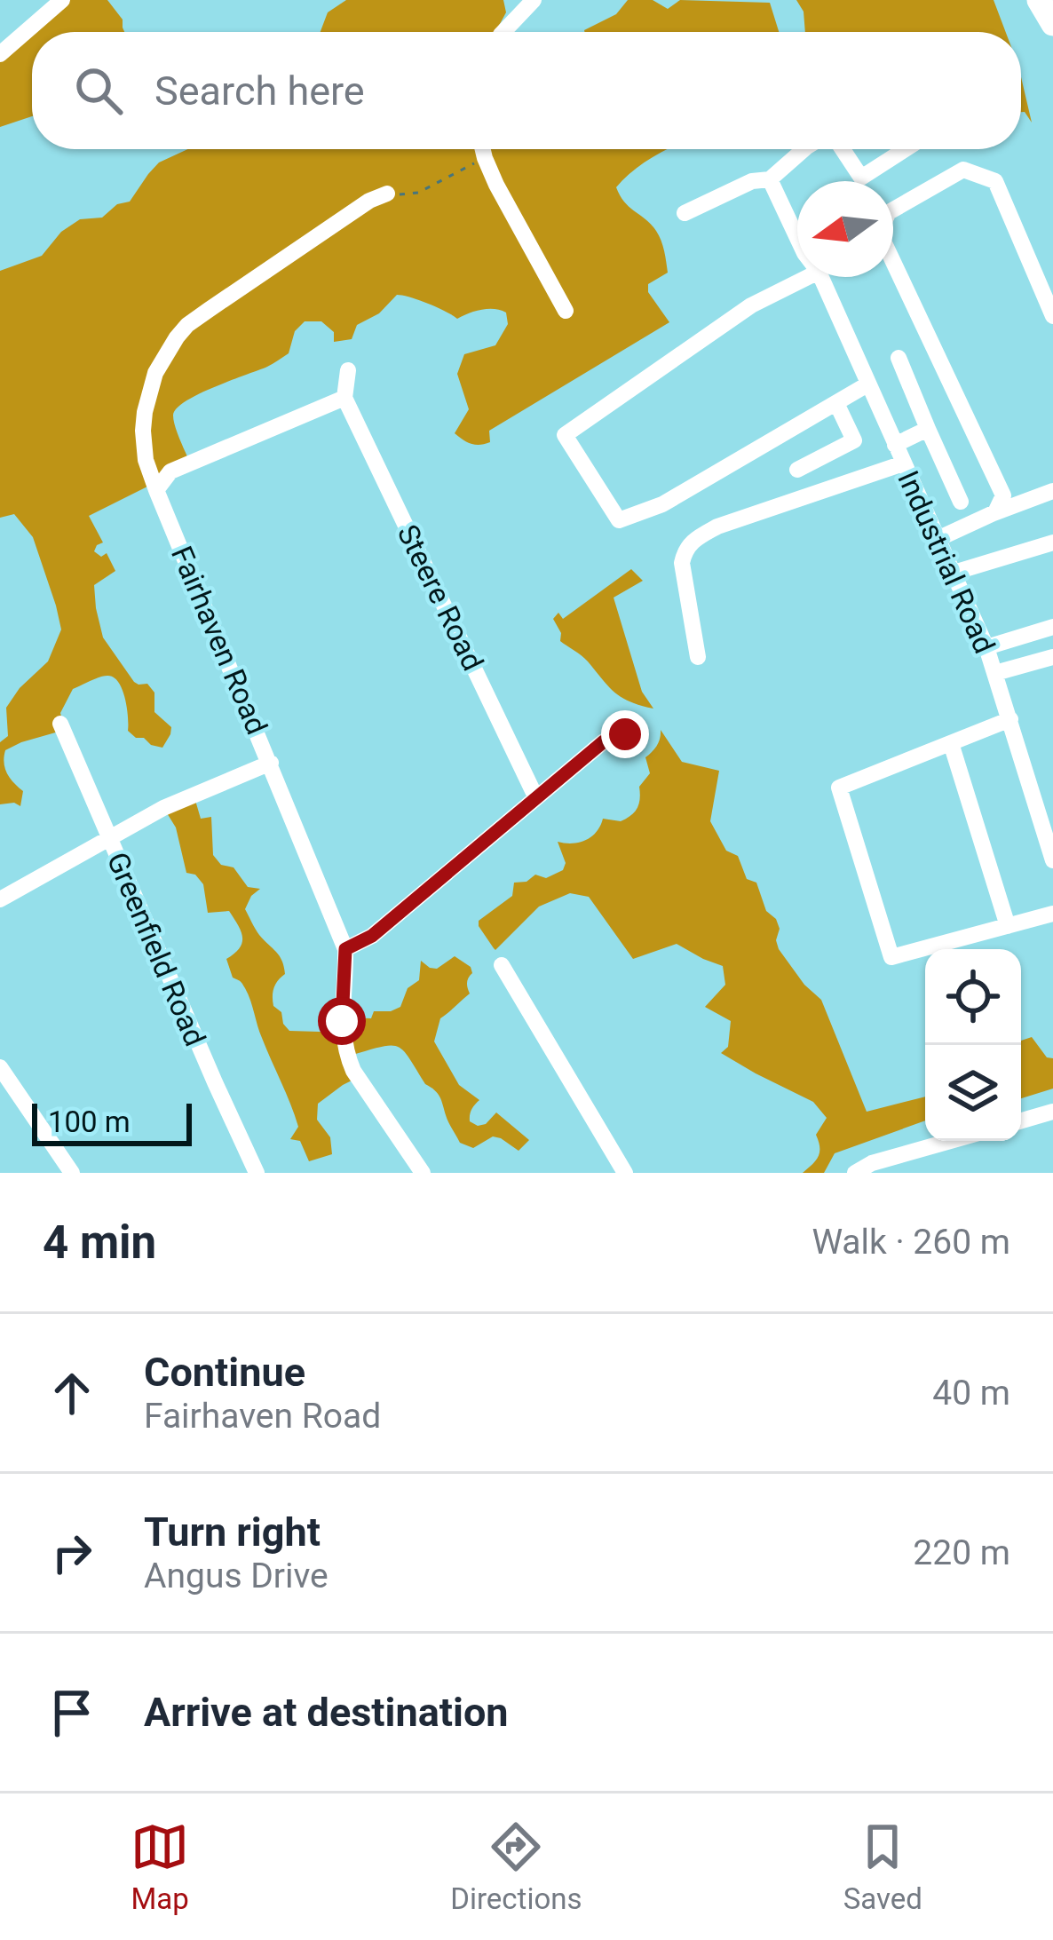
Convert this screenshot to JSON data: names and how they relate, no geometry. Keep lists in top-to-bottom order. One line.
{"streets":{"street":["Industrial Road","Steere Road","Fairhaven Road","Greenfield Road"]},"scale_bar":"100 m","north":"left","page":{"search":"Search here","scale":"100 m","heading":["4 min","Walk · 260 m"],"list":[["Continue","Fairhaven Road","40 m"],["Turn right","Angus Drive","220 m"],"Arrive at destination"],"nav":["Map","Directions","Saved"]}}
